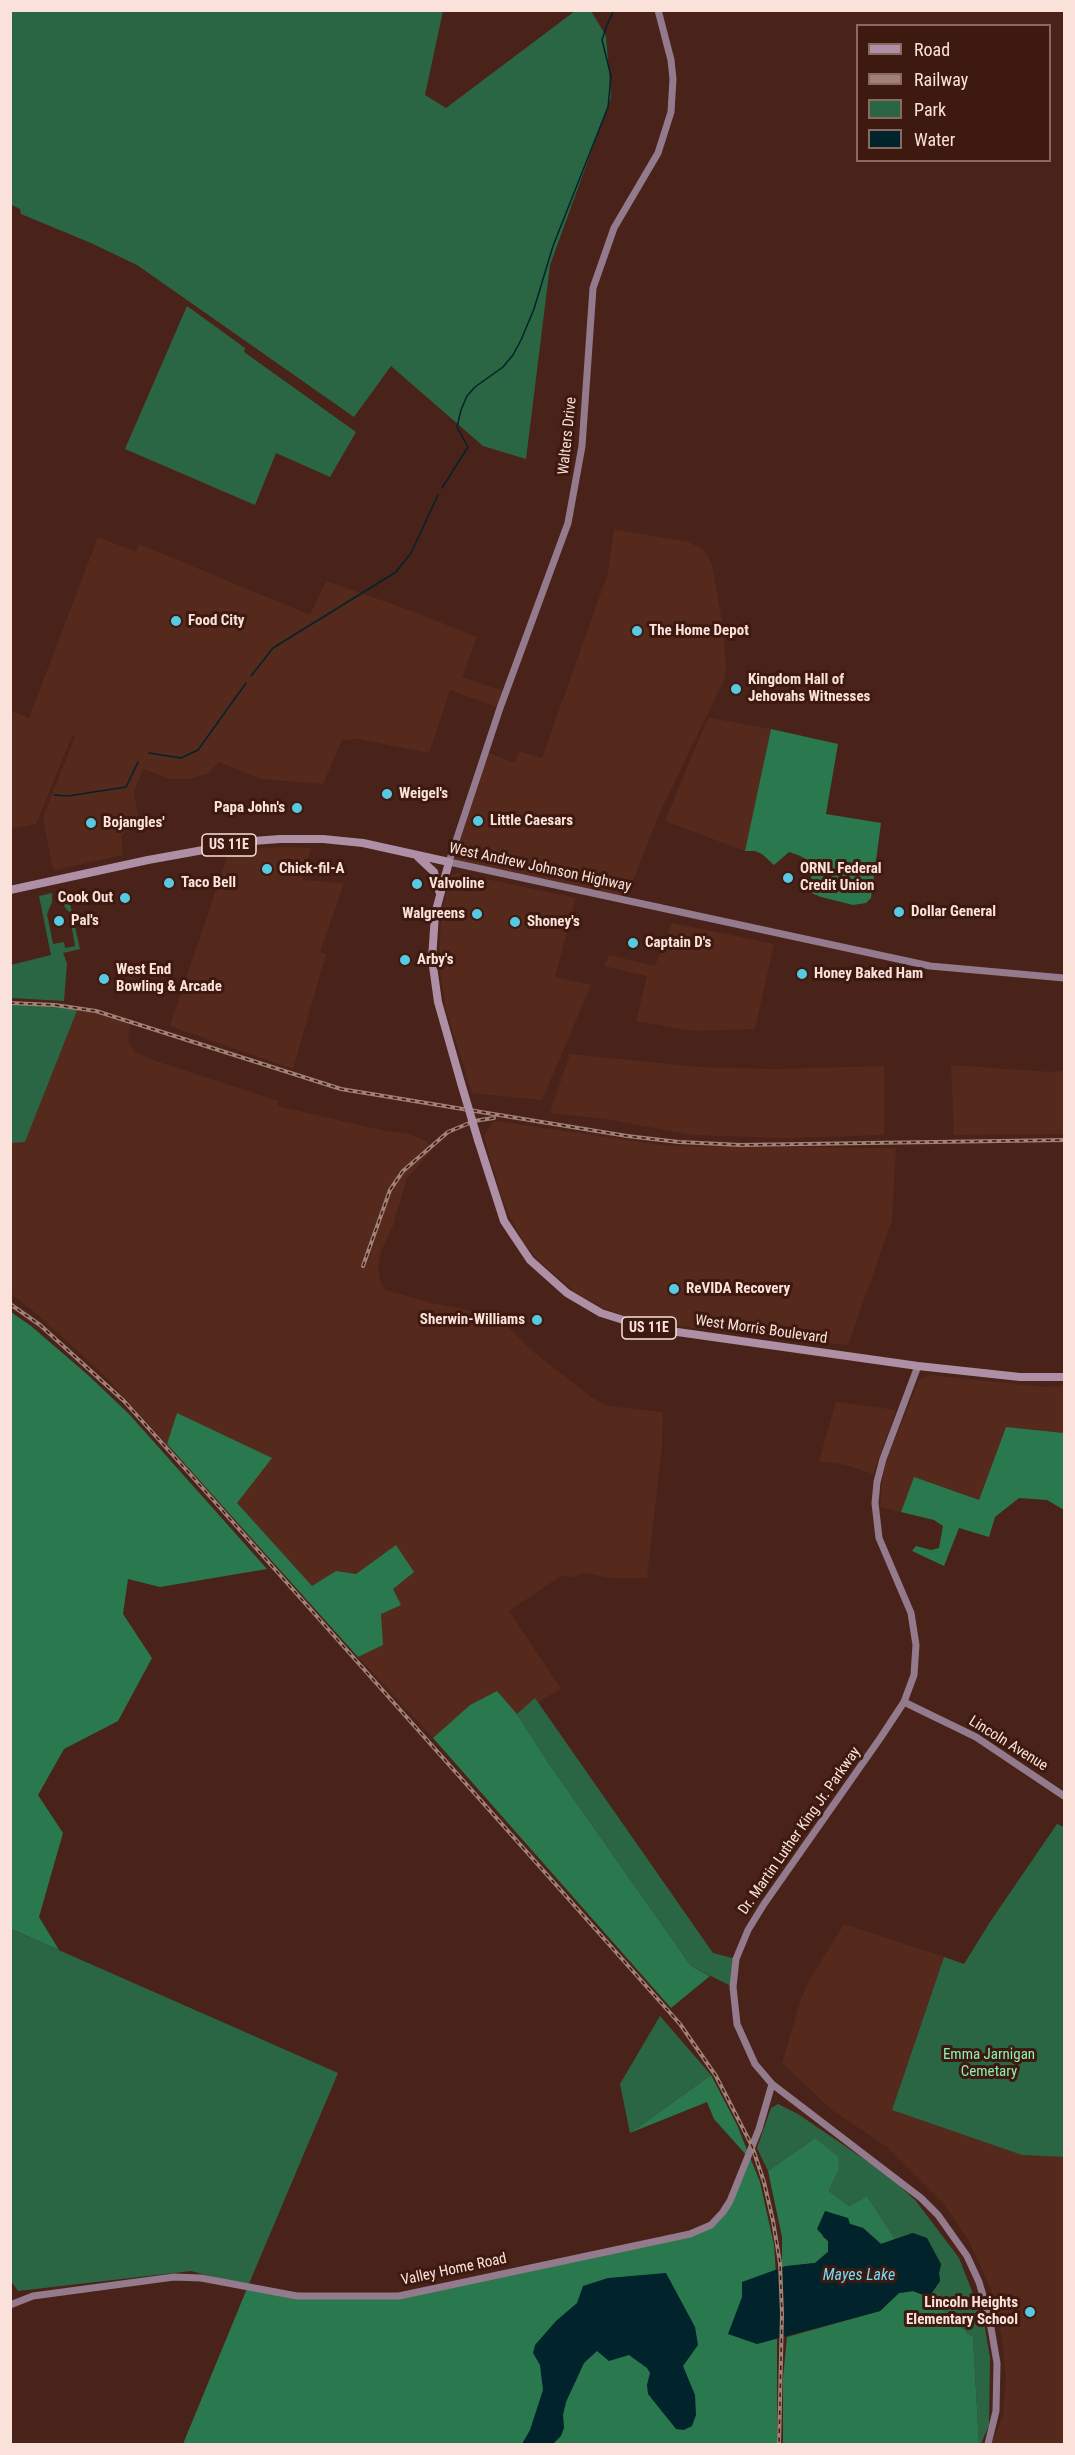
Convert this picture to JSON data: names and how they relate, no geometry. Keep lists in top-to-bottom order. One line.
{"streets":{"main road":["US 11E","West Andrew Johnson Highway","West Morris Boulevard"],"street":["Walters Drive","Lincoln Avenue","Dr. Martin Luther King Jr. Parkway","Valley Home Road"]},"crossings":[["Walters Drive","West Andrew Johnson Highway"],["Walters Drive","West Morris Boulevard"],["West Andrew Johnson Highway","West Morris Boulevard"],["West Morris Boulevard","Dr. Martin Luther King Jr. Parkway"],["Lincoln Avenue","Dr. Martin Luther King Jr. Parkway"],["Dr. Martin Luther King Jr. Parkway","Valley Home Road"]],"water":["Mayes Lake"],"parks":["Emma Jarnigan Cemetary"],"places":["Food City","The Home Depot","Kingdom Hall of Jehovahs Witnesses","Weigel's","Papa John's","Little Caesars","Bojangles'","Chick-fil-A","ORNL Federal Credit Union","Taco Bell","Valvoline","Cook Out","Dollar General","Walgreens","Pal's","Shoney's","Captain D's","Arby's","Honey Baked Ham","West End Bowling & Arcade","ReVIDA Recovery","Sherwin-Williams","Lincoln Heights Elementary School"],"legend":["Road","Railway","Park","Water"]}
